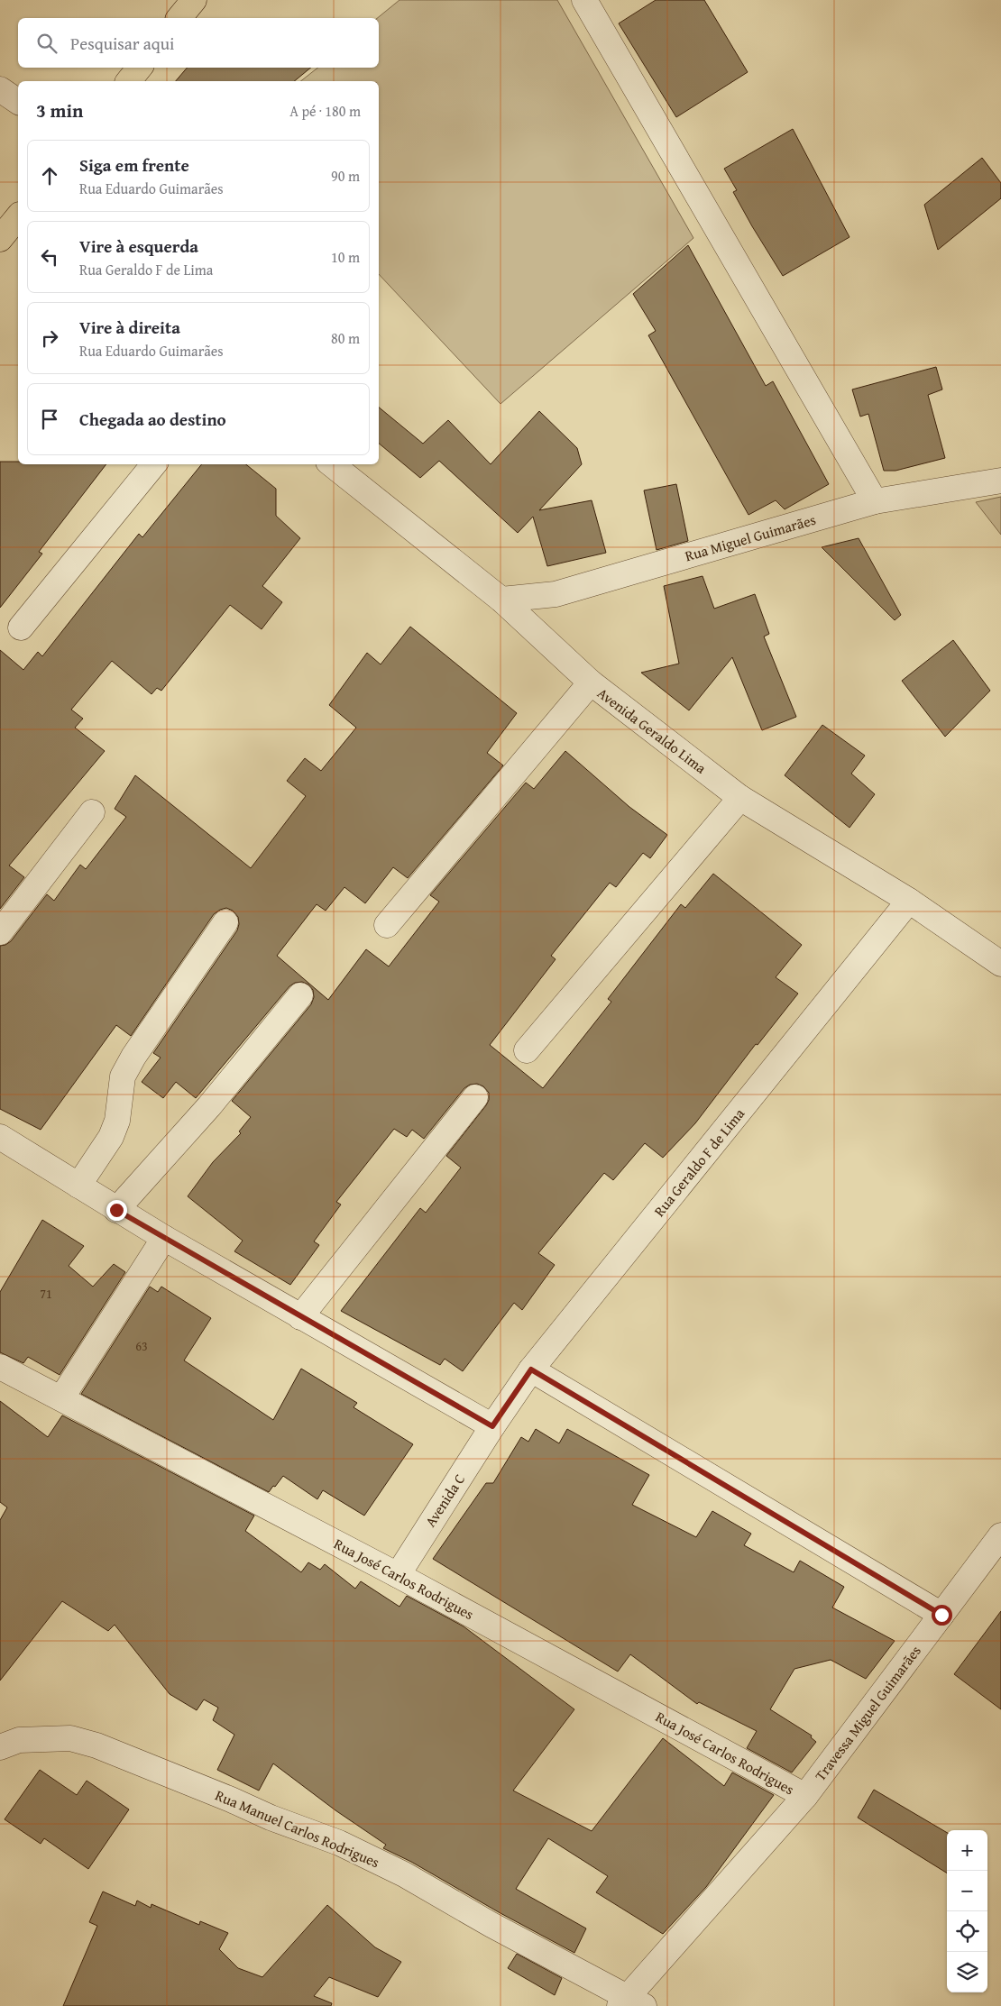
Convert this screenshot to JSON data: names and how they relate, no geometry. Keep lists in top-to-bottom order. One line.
{"streets":{"street":["Rua Miguel Guimarães","Avenida Geraldo Lima","Rua Geraldo F de Lima","Avenida C","Rua José Carlos Rodrigues","Travessa Miguel Guimarães","Rua Manuel Carlos Rodrigues"]},"crossings":[["Rua Miguel Guimarães","Avenida Geraldo Lima"],["Avenida Geraldo Lima","Rua Geraldo F de Lima"],["Rua Geraldo F de Lima","Avenida C"],["Avenida C","Rua José Carlos Rodrigues"],["Rua José Carlos Rodrigues","Travessa Miguel Guimarães"],["Travessa Miguel Guimarães","Rua Manuel Carlos Rodrigues"]],"house_numbers":["71","63"],"page":{"search":"Pesquisar aqui","heading":["3 min","A pé · 180 m"],"list":[["Siga em frente","Rua Eduardo Guimarães","90 m"],["Vire à esquerda","Rua Geraldo F de Lima","10 m"],["Vire à direita","Rua Eduardo Guimarães","80 m"],"Chegada ao destino"],"map_buttons":["+","−"]}}
